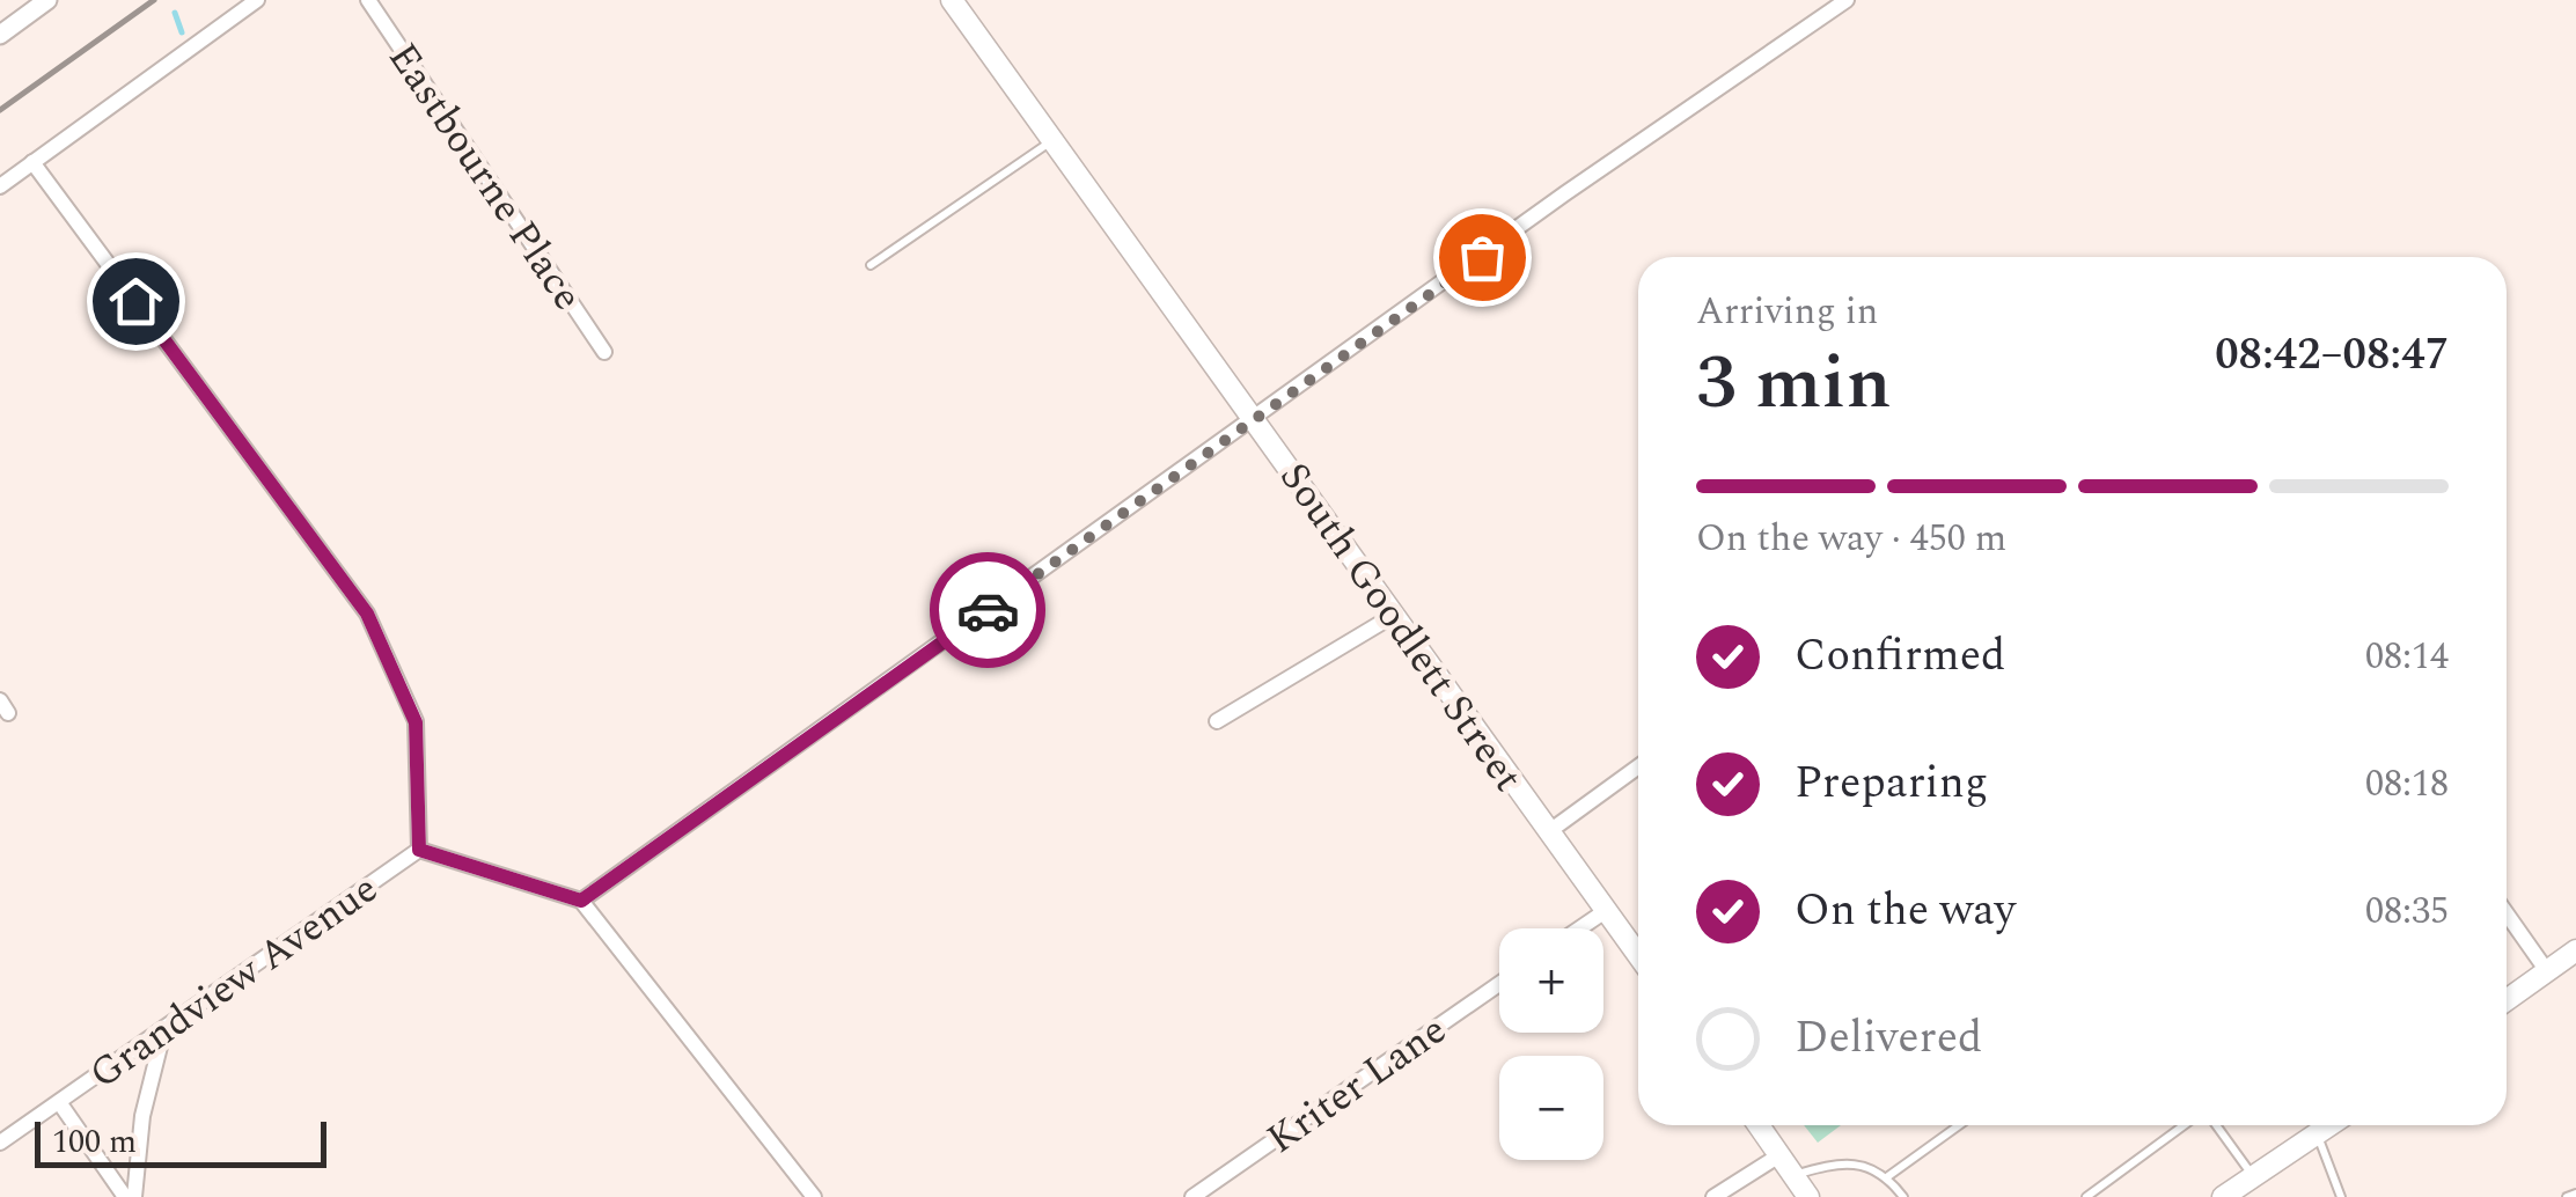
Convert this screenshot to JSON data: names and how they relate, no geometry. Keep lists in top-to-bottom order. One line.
{"streets":{"main road":["South Goodlett Street"],"street":["Eastbourne Place","Grandview Avenue","Kriter Lane"]},"scale_bar":"100 m","page":{"heading":["3 min","Arriving in","08:42–08:47"],"bar":"On the way · 450 m","list":[["Confirmed","08:14"],["Preparing","08:18"],["On the way","08:35"],"Delivered"],"map_buttons":["+","−"],"scale":"100 m"}}
